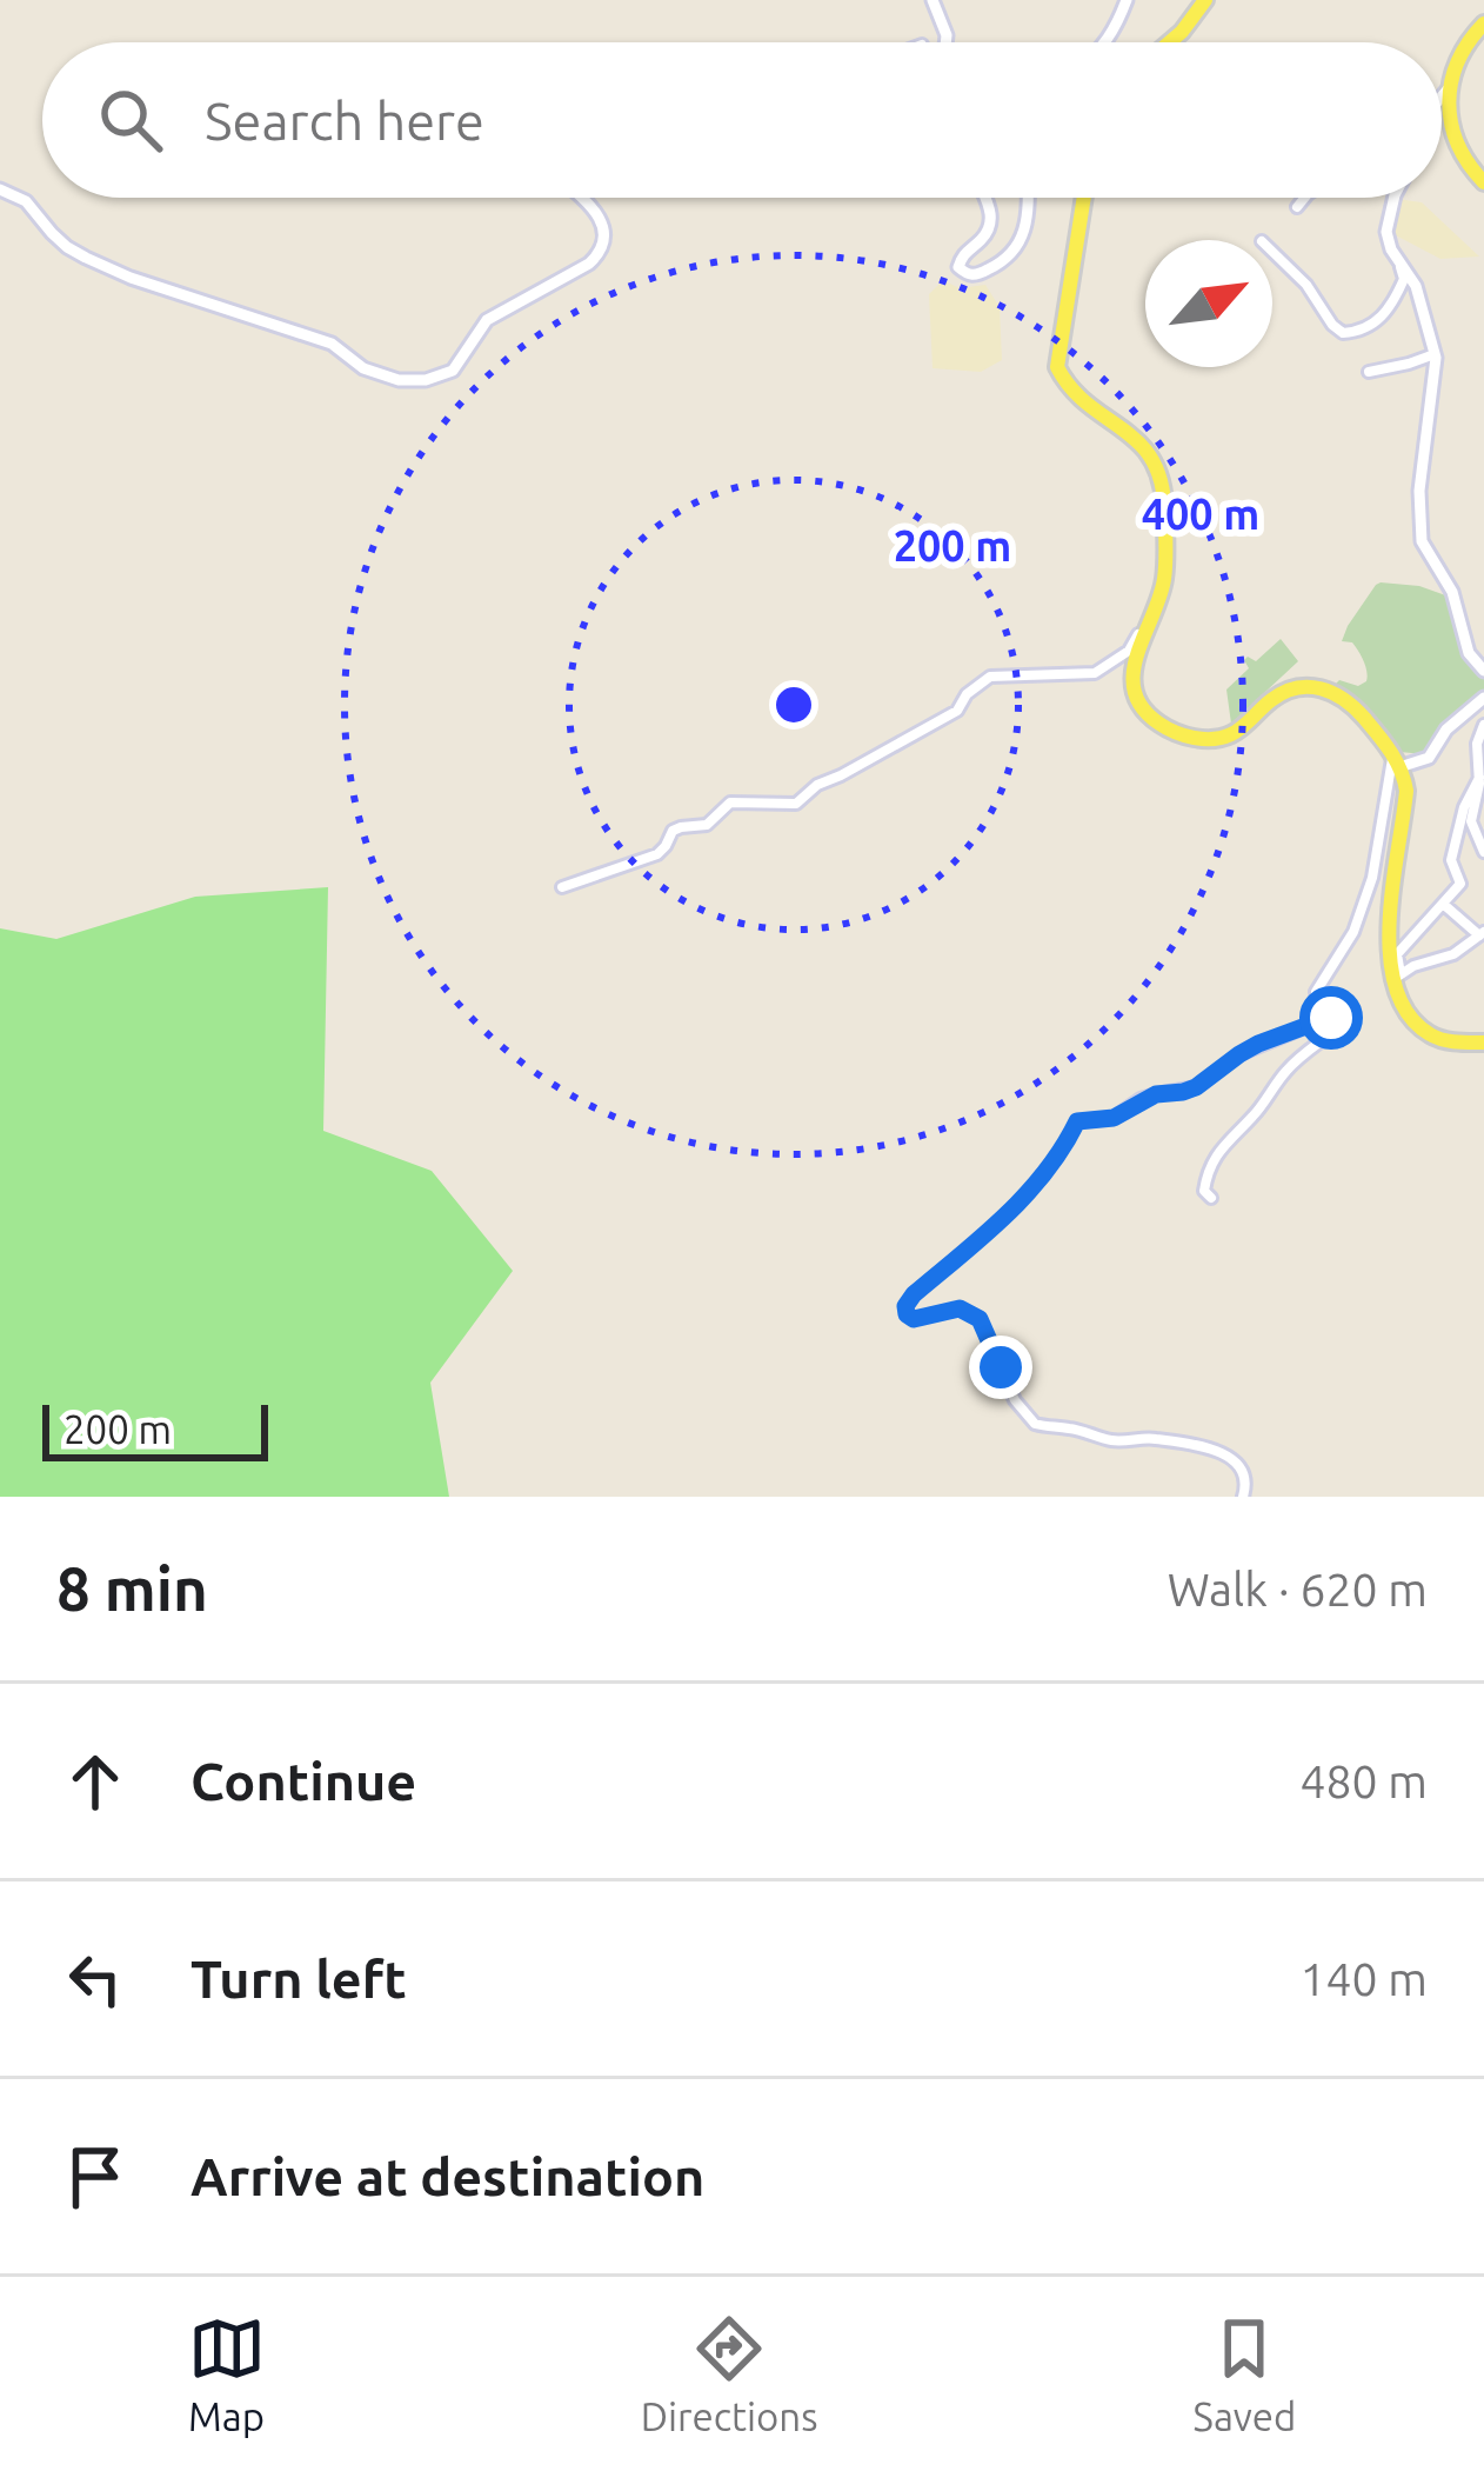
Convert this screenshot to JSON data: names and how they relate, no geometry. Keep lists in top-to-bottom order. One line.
{"scale_bar":"200 m","north":"top right","page":{"search":"Search here","scale":"200 m","heading":["8 min","Walk · 620 m"],"list":[["Continue","480 m"],["Turn left","140 m"],"Arrive at destination"],"nav":["Map","Directions","Saved"]},"rings":["400 m","200 m"]}
